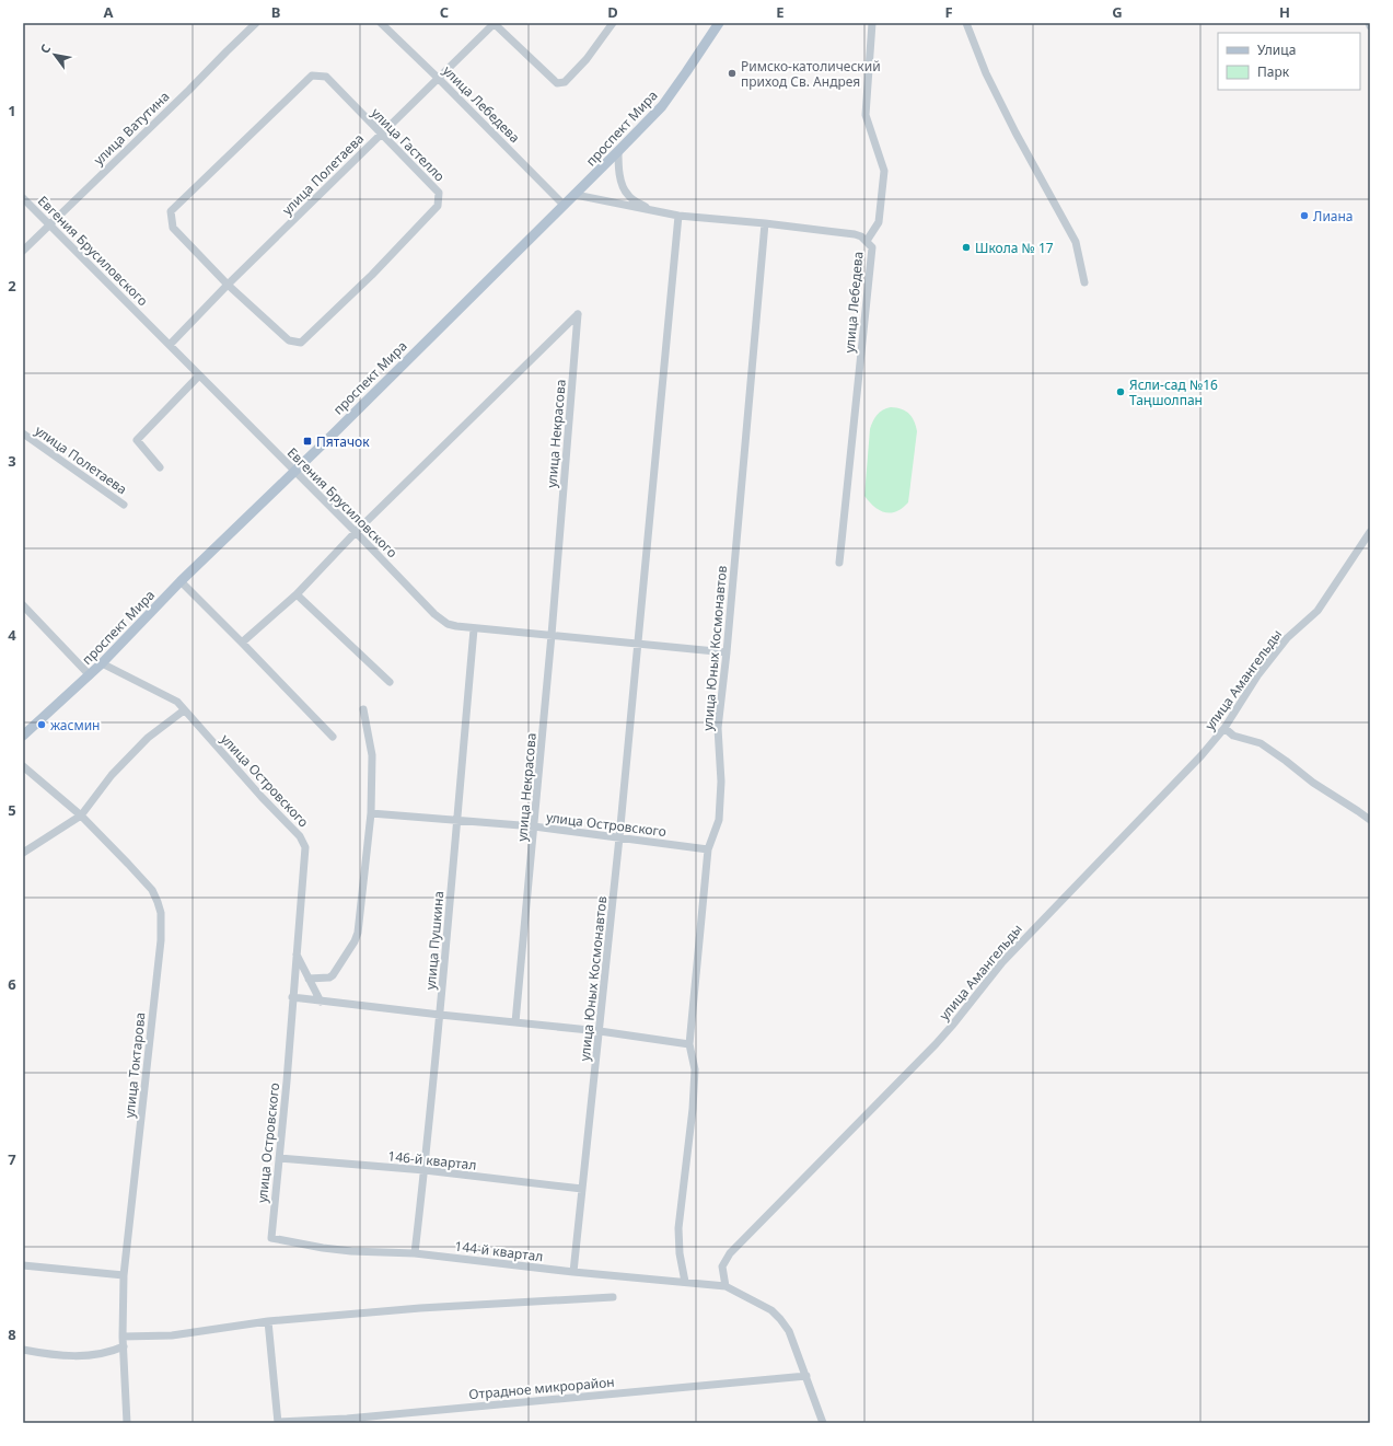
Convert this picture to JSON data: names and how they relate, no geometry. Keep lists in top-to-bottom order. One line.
{"streets":{"main road":["проспект Мира"],"street":["улица Лебедева","улица Ватутина","улица Гастелло","улица Полетаева","Евгения Брусиловского","улица Некрасова","улица Юных Космонавтов","улица Амангельды","улица Островского","улица Пушкина","улица Токтарова","146-й квартал","144-й квартал","Отрадное микрорайон"]},"crossings":[["улица Лебедева","проспект Мира"],["улица Лебедева","улица Полетаева"],["улица Лебедева","улица Юных Космонавтов"],["улица Ватутина","Евгения Брусиловского"],["проспект Мира","Евгения Брусиловского"],["проспект Мира","улица Островского"],["улица Гастелло","улица Полетаева"],["улица Полетаева","Евгения Брусиловского"],["Евгения Брусиловского","улица Некрасова"],["Евгения Брусиловского","улица Юных Космонавтов"],["Евгения Брусиловского","улица Пушкина"],["улица Некрасова","улица Островского"],["улица Юных Космонавтов","улица Островского"],["улица Юных Космонавтов","146-й квартал"],["улица Юных Космонавтов","144-й квартал"],["улица Амангельды","144-й квартал"],["улица Островского","улица Пушкина"],["улица Островского","146-й квартал"],["улица Островского","144-й квартал"],["улица Пушкина","146-й квартал"],["улица Пушкина","144-й квартал"]],"places":{"other":["Римско-католический приход Св. Андрея","Лиана","Школа № 17","Ясли-сад №16 Таңшолпан","жасмин"],"transit":["Пятачок"]},"legend":["Улица","Парк"],"north":"top left","grid":{"columns":["A","B","C","D","E","F","G","H"],"rows":["1","2","3","4","5","6","7","8"]}}
